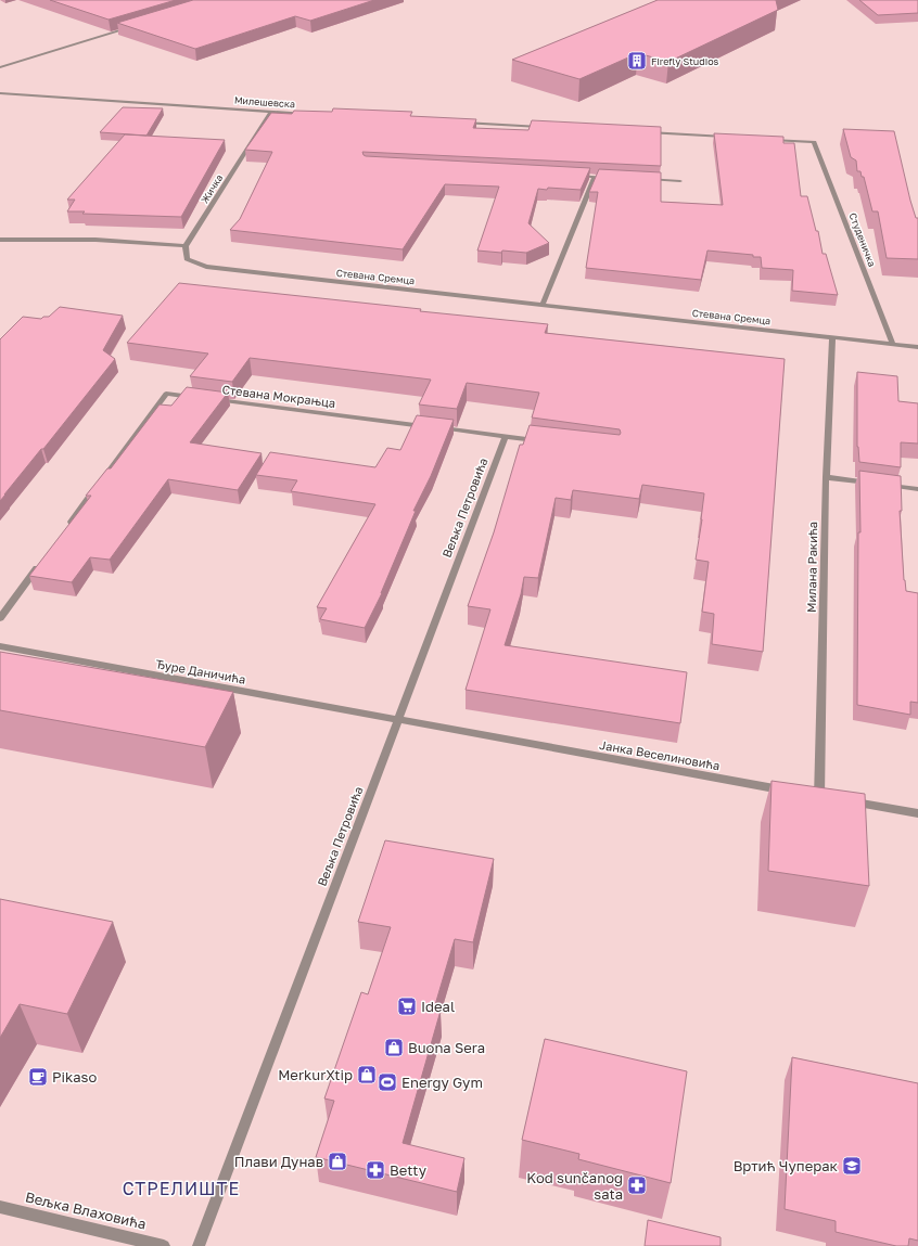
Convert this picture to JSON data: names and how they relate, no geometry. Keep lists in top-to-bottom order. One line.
{"streets":{"street":["Милешевска","Жичка","Студеничка","Стевана Сремца","Стевана Мокрањца","Вељка Петровића","Милана Ракића","Ђуре Даничића","Јанка Веселиновића","Вељка Влаховића"]},"crossings":[["Милешевска","Жичка"],["Жичка","Стевана Сремца"],["Студеничка","Стевана Сремца"],["Стевана Сремца","Милана Ракића"],["Вељка Петровића","Ђуре Даничића"],["Вељка Петровића","Јанка Веселиновића"],["Ђуре Даничића","Јанка Веселиновића"]],"districts":["СТРЕЛИШТЕ"],"places":{"building":["Firefly Studios"],"supermarket":["Ideal"],"shop":["Buona Sera","MerkurXtip","Плави Дунав"],"cafe":["Pikaso"],"sports":["Energy Gym"],"school or university":["Вртић Чуперак"],"pharmacy":["Betty","Kod sunčanog sata"]}}
